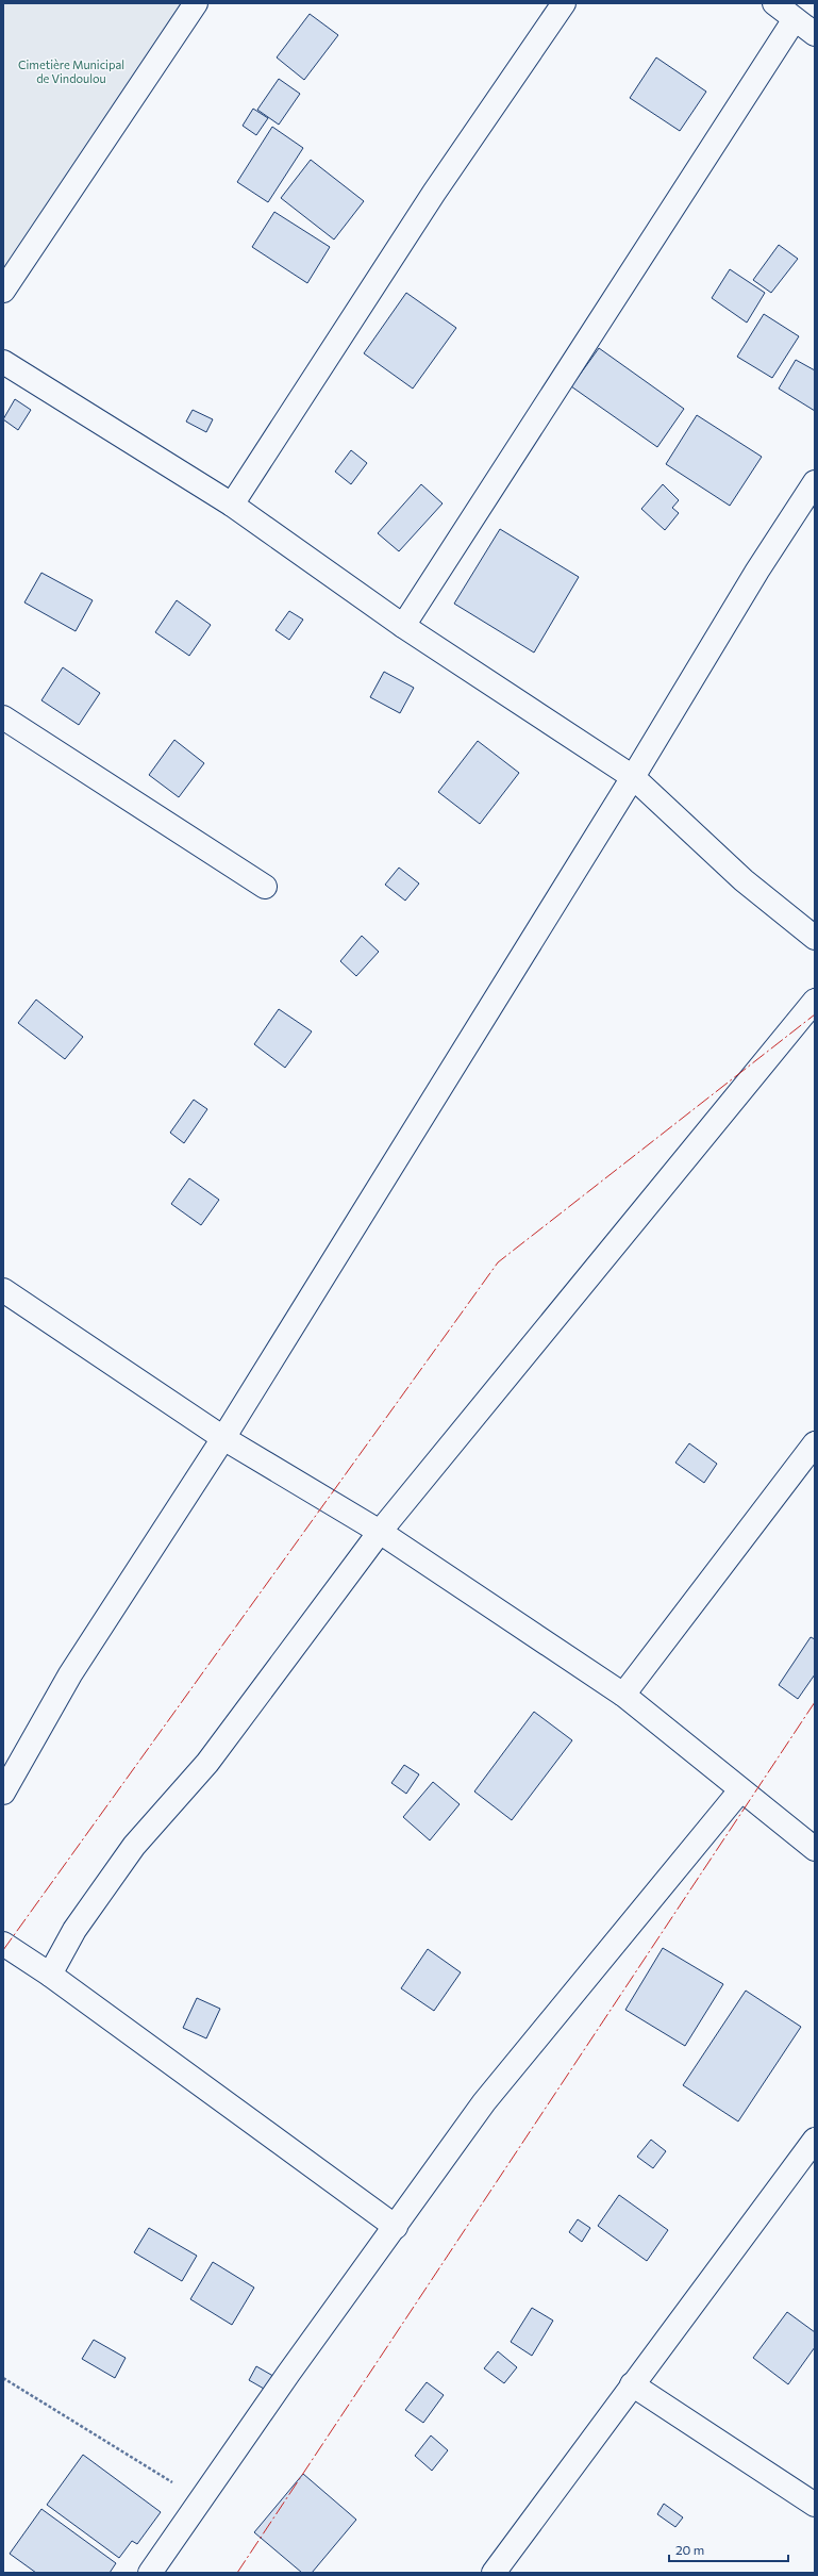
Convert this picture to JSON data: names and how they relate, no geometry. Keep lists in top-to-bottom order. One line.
{"parks":["Cimetière Municipal de Vindoulou"],"scale_bar":"20 m"}
